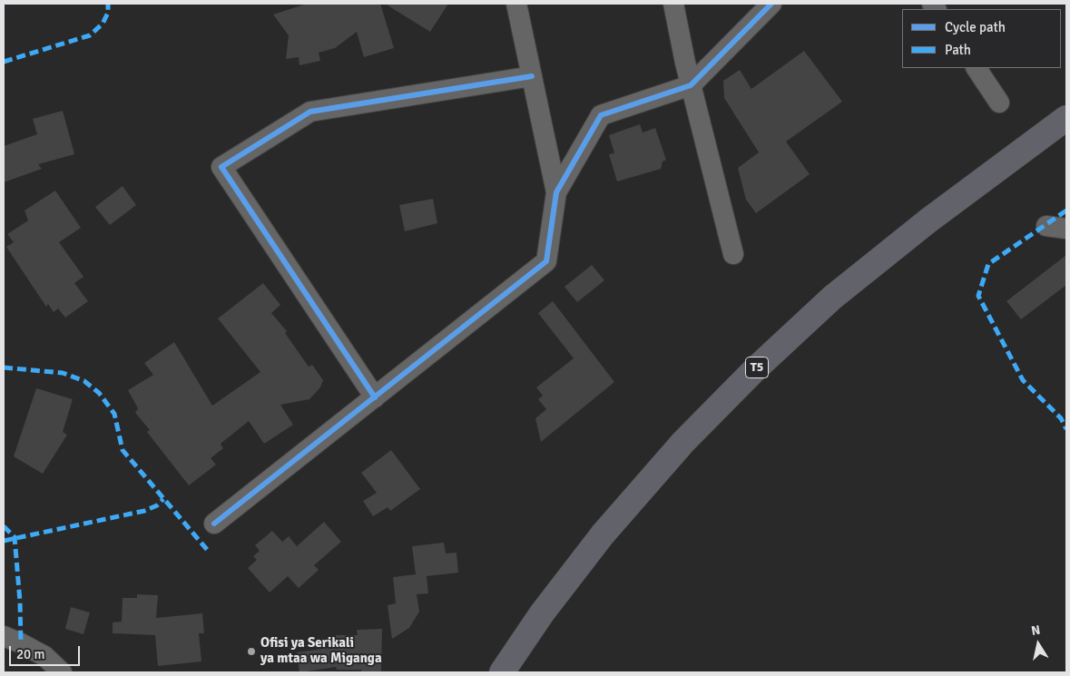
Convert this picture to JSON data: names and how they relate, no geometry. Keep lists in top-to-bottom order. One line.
{"streets":{"highway":["T5"]},"places":["Ofisi ya Serikali ya mtaa wa Miganga"],"legend":["Cycle path","Path"],"scale_bar":"20 m","north":"top"}
